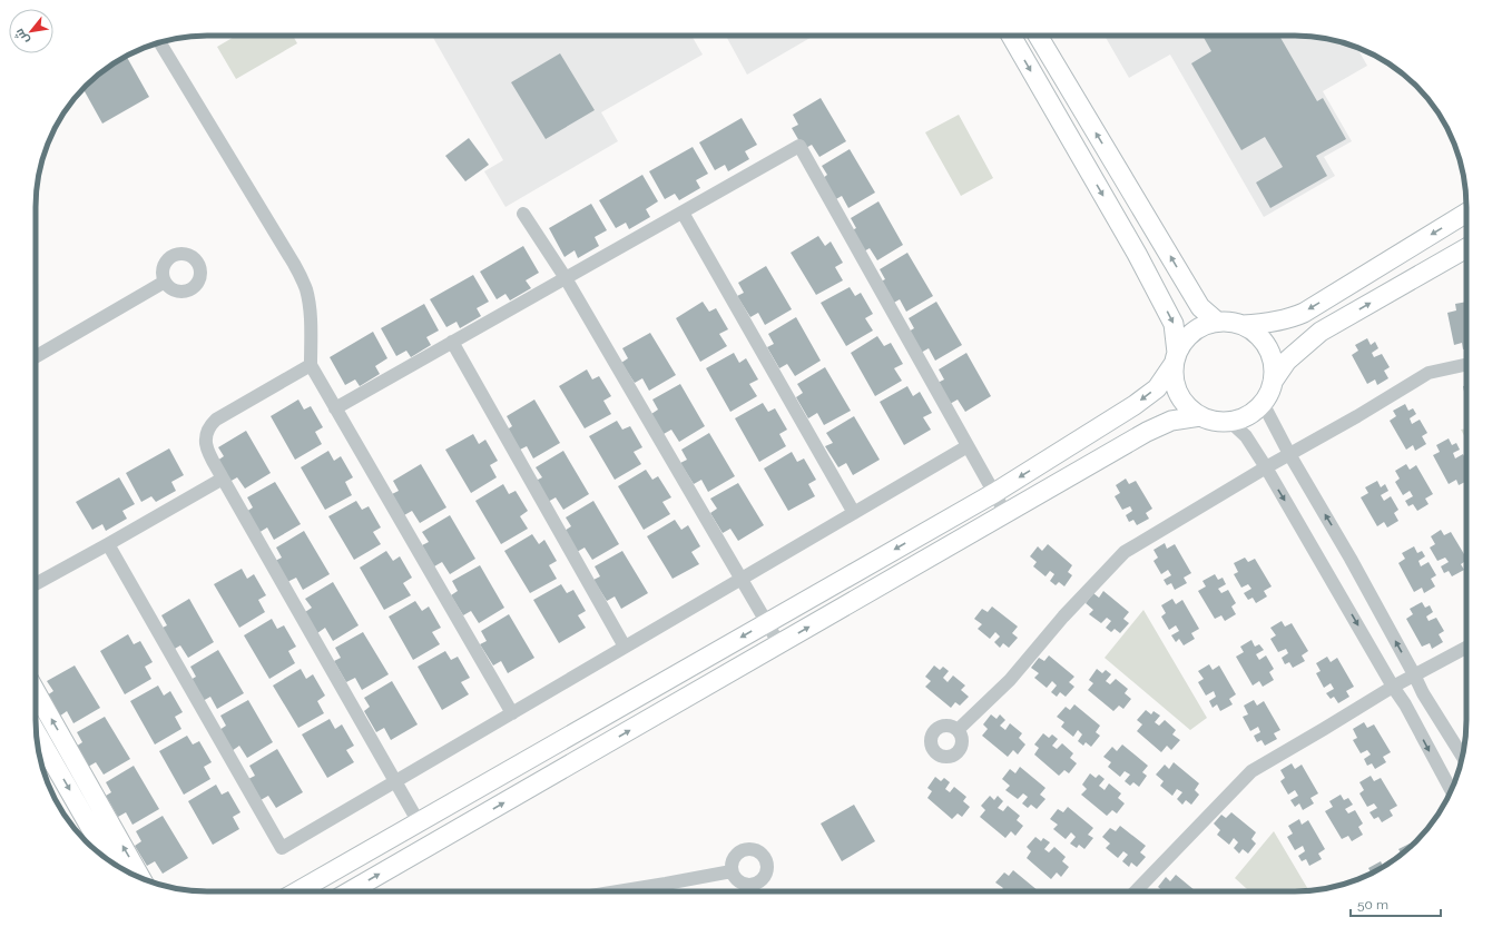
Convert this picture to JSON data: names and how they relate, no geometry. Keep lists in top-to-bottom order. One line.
{"scale_bar":"50 m","north":"bottom left"}
